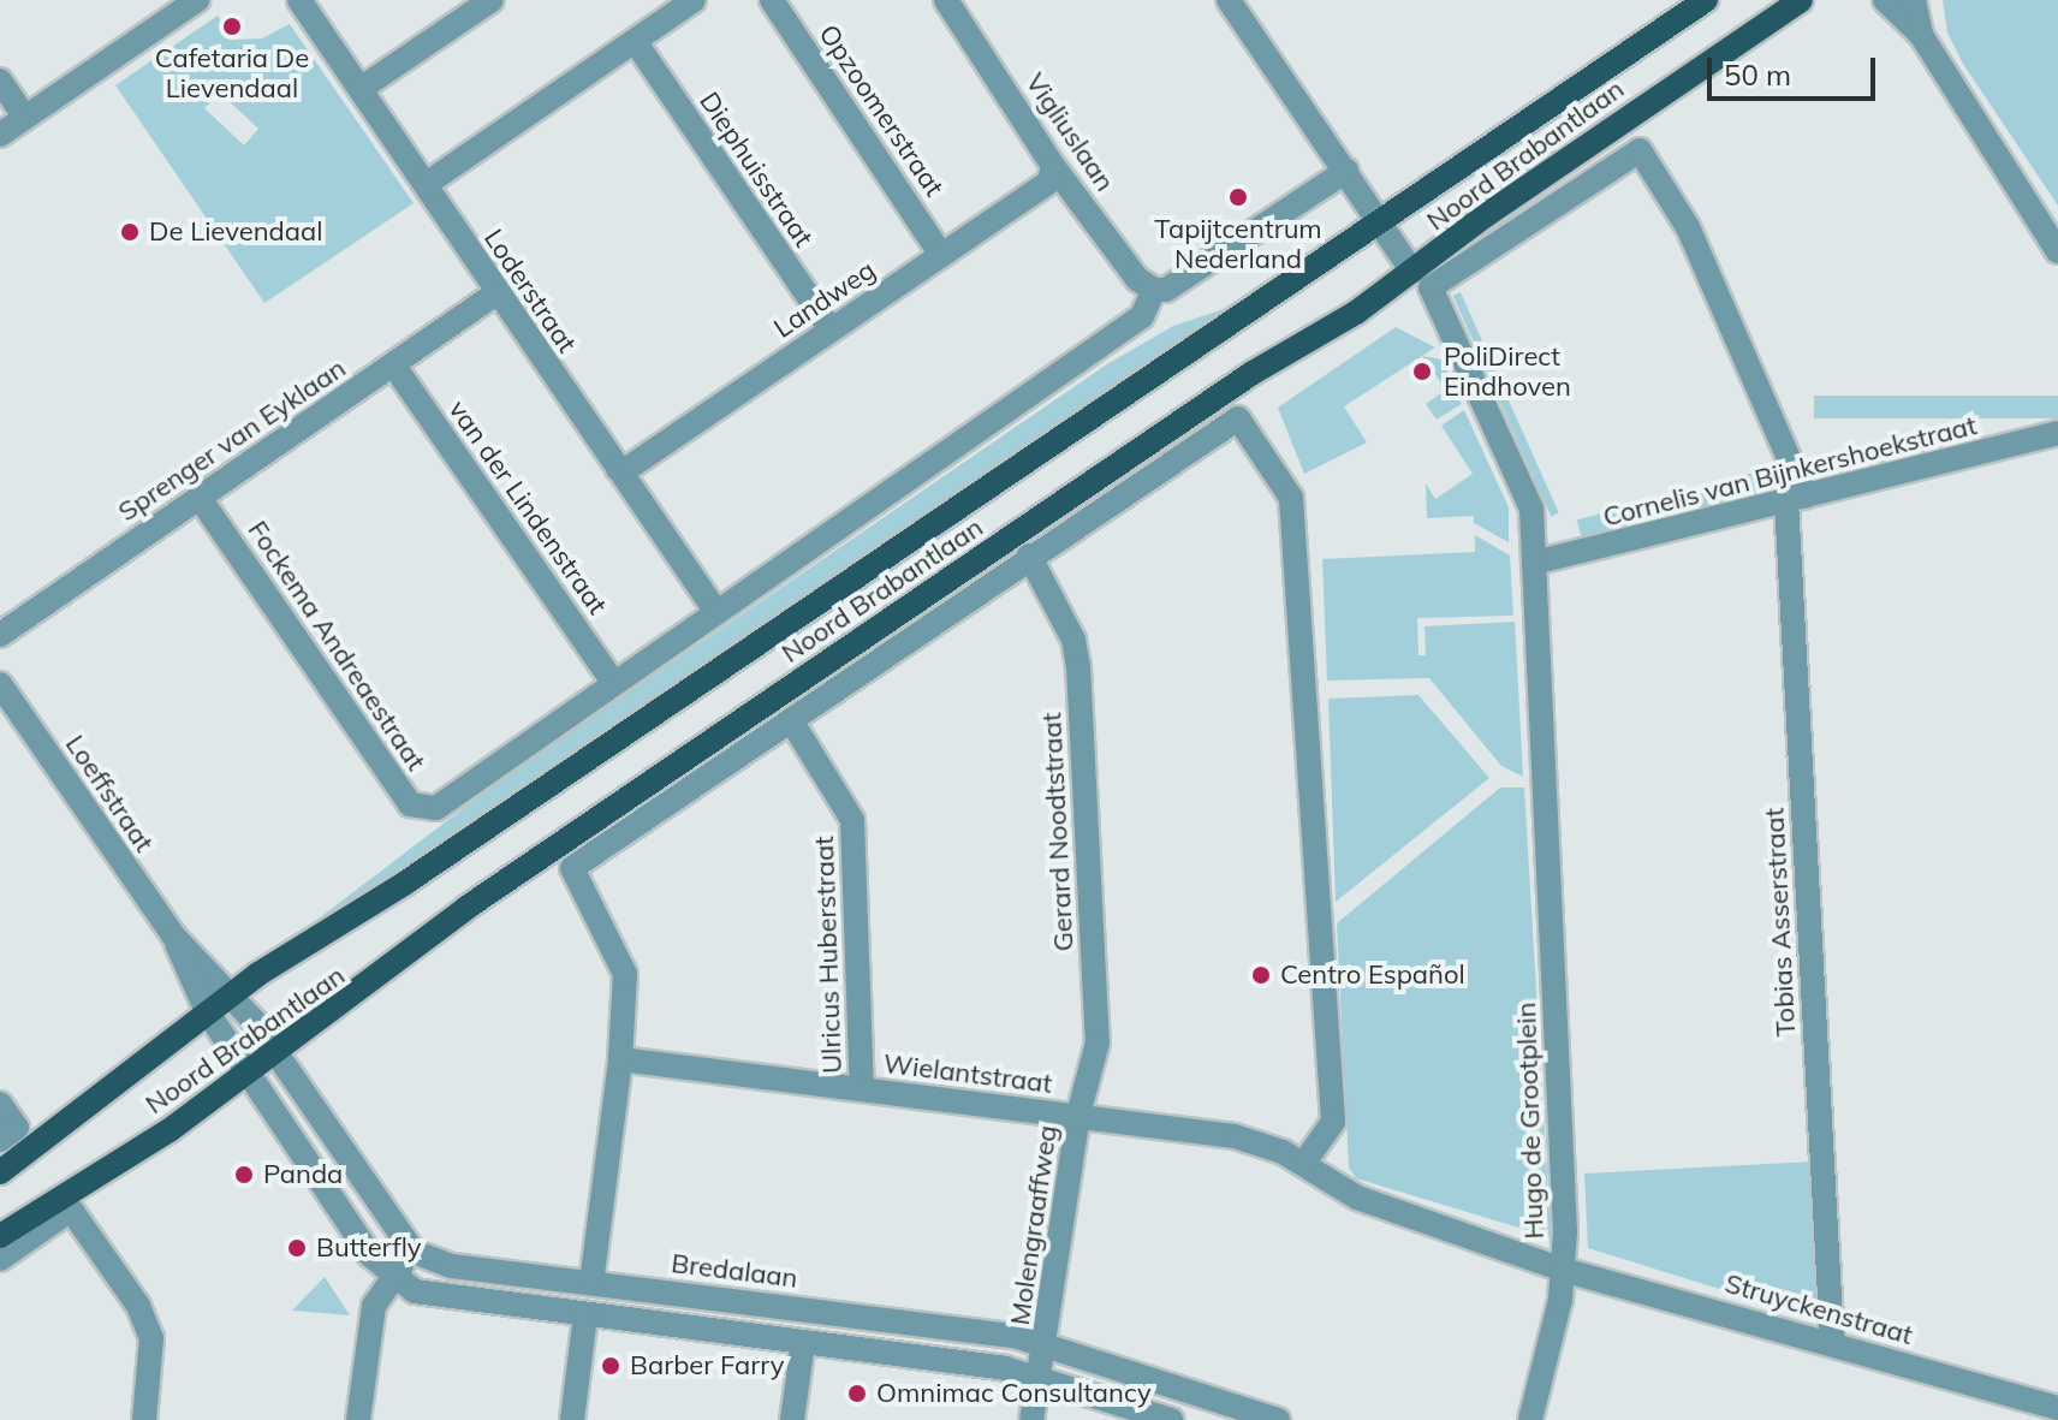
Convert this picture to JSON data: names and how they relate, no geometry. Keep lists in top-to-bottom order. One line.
{"streets":{"main road":["Noord Brabantlaan"],"street":["Opzoomerstraat","Vigliuslaan","Diephuisstraat","Loderstraat","Landweg","Sprenger van Eyklaan","Cornelis van Bijnkershoekstraat","van der Lindenstraat","Fockema Andreaestraat","Loeffstraat","Gerard Noodtstraat","Tobias Asserstraat","Ulricus Huberstraat","Wielantstraat","Hugo de Grootplein","Molengraaffweg","Bredalaan","Struyckenstraat"]},"crossings":[["Opzoomerstraat","Landweg"],["Vigliuslaan","Landweg"],["Noord Brabantlaan","Cornelis van Bijnkershoekstraat"],["Noord Brabantlaan","Loeffstraat"],["Noord Brabantlaan","Gerard Noodtstraat"],["Noord Brabantlaan","Tobias Asserstraat"],["Noord Brabantlaan","Ulricus Huberstraat"],["Noord Brabantlaan","Wielantstraat"],["Noord Brabantlaan","Hugo de Grootplein"],["Diephuisstraat","Landweg"],["Loderstraat","Landweg"],["Loderstraat","Sprenger van Eyklaan"],["Sprenger van Eyklaan","van der Lindenstraat"],["Sprenger van Eyklaan","Fockema Andreaestraat"],["Cornelis van Bijnkershoekstraat","Tobias Asserstraat"],["Cornelis van Bijnkershoekstraat","Hugo de Grootplein"],["van der Lindenstraat","Fockema Andreaestraat"],["Gerard Noodtstraat","Wielantstraat"],["Gerard Noodtstraat","Molengraaffweg"],["Tobias Asserstraat","Struyckenstraat"],["Ulricus Huberstraat","Wielantstraat"],["Wielantstraat","Hugo de Grootplein"],["Wielantstraat","Molengraaffweg"],["Hugo de Grootplein","Struyckenstraat"],["Molengraaffweg","Bredalaan"]],"places":["Cafetaria De Lievendaal","Tapijtcentrum Nederland","De Lievendaal","PoliDirect Eindhoven","Centro Español","Panda","Butterfly","Barber Farry","Omnimac Consultancy"],"scale_bar":"50 m"}
